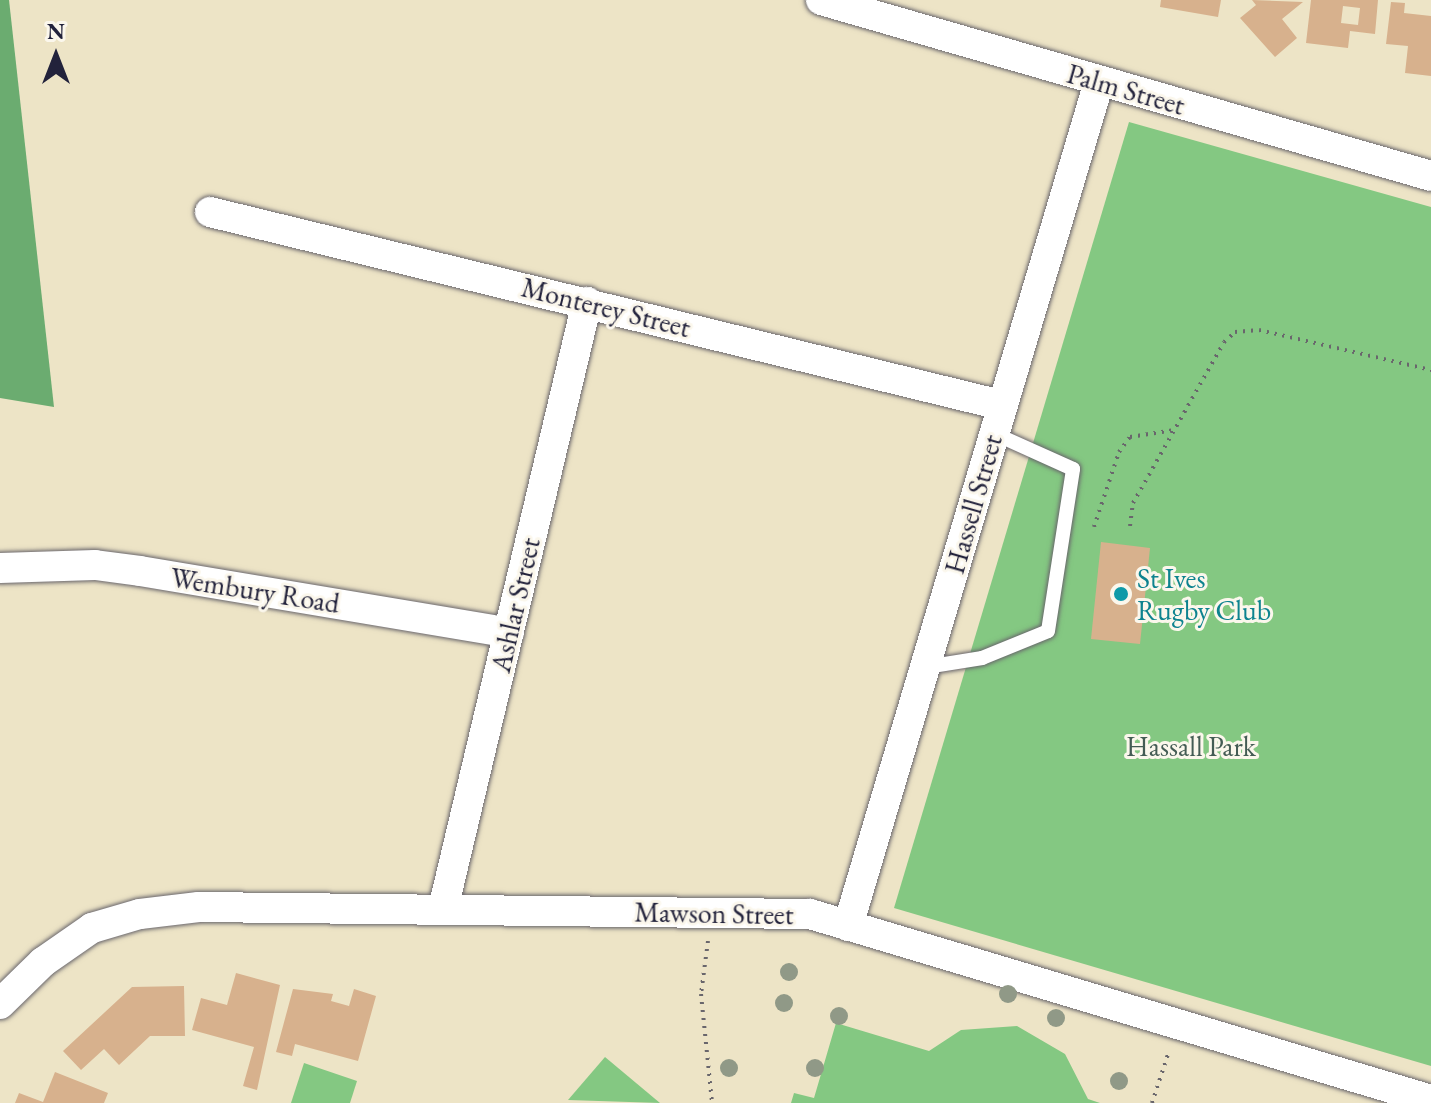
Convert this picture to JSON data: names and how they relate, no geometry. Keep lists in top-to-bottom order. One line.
{"streets":{"street":["Palm Street","Monterey Street","Hassell Street","Wembury Road","Ashlar Street","Mawson Street"]},"crossings":[["Palm Street","Hassell Street"],["Monterey Street","Hassell Street"],["Monterey Street","Ashlar Street"],["Hassell Street","Mawson Street"],["Wembury Road","Ashlar Street"],["Ashlar Street","Mawson Street"]],"parks":["Hassall Park"],"places":["St Ives Rugby Club"],"north":"top"}
